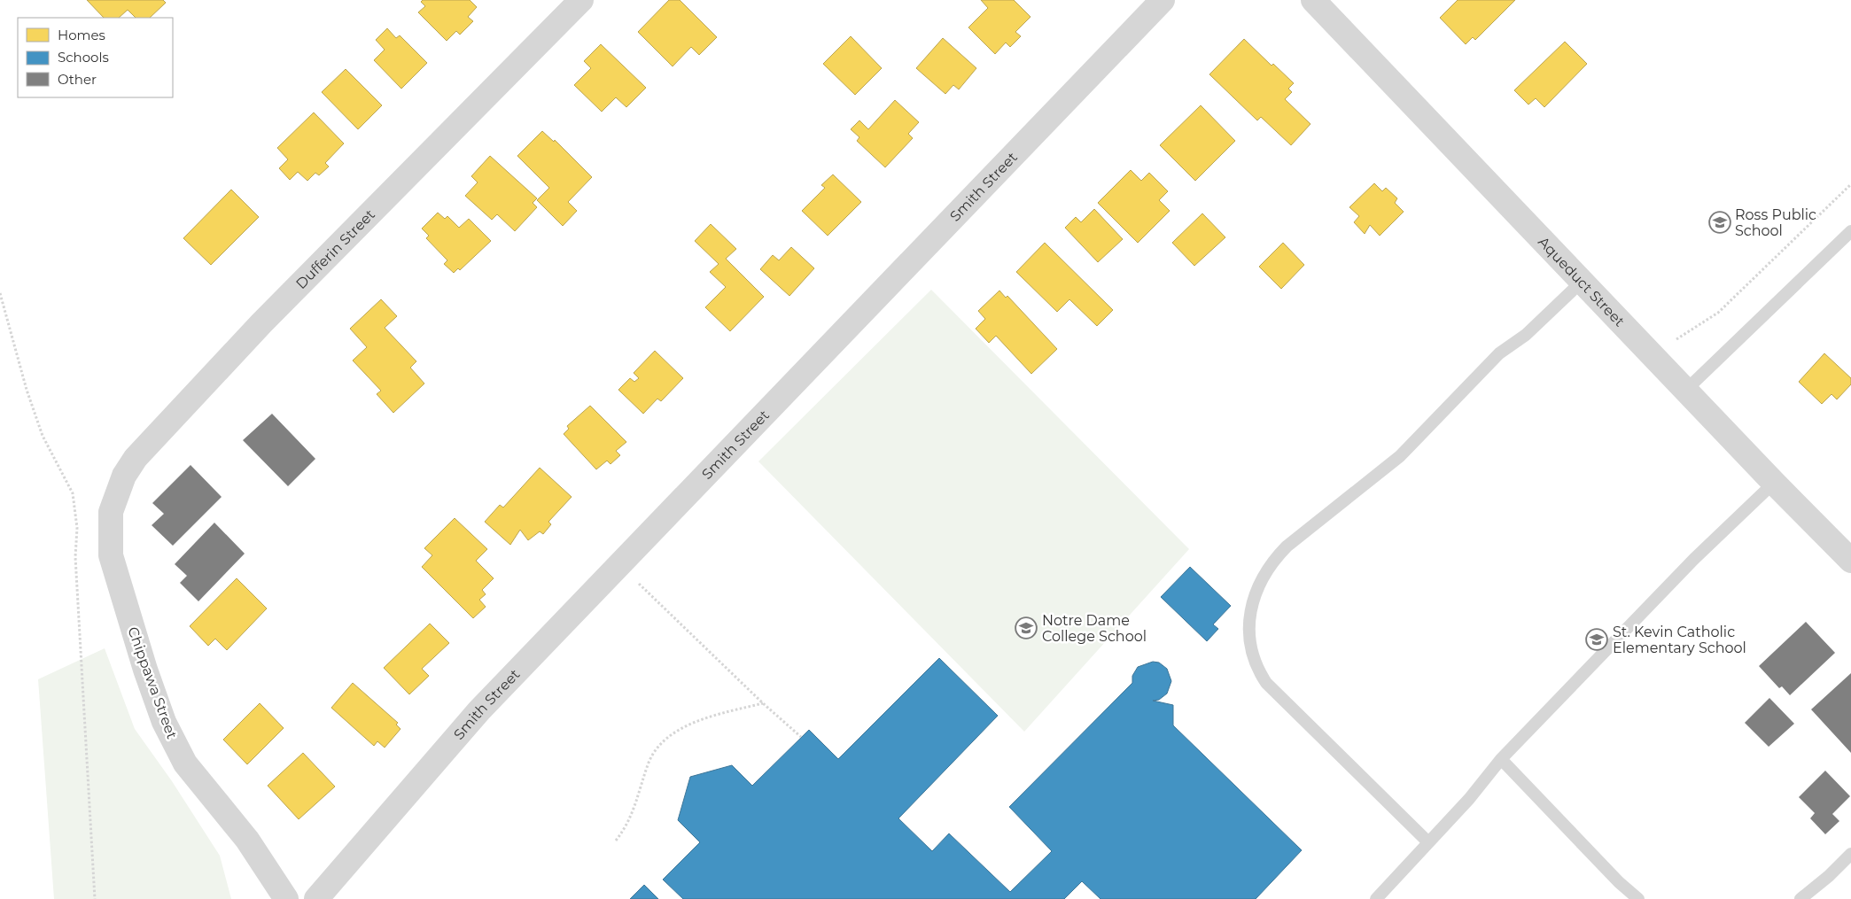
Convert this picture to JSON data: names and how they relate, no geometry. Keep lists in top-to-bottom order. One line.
{"streets":{"street":["Smith Street","Dufferin Street","Aqueduct Street","Chippawa Street"]},"crossings":[["Dufferin Street","Chippawa Street"]],"places":{"school or university":["Ross Public School","Notre Dame College School","St. Kevin Catholic Elementary School"]},"legend":["Homes","Schools","Other"]}
